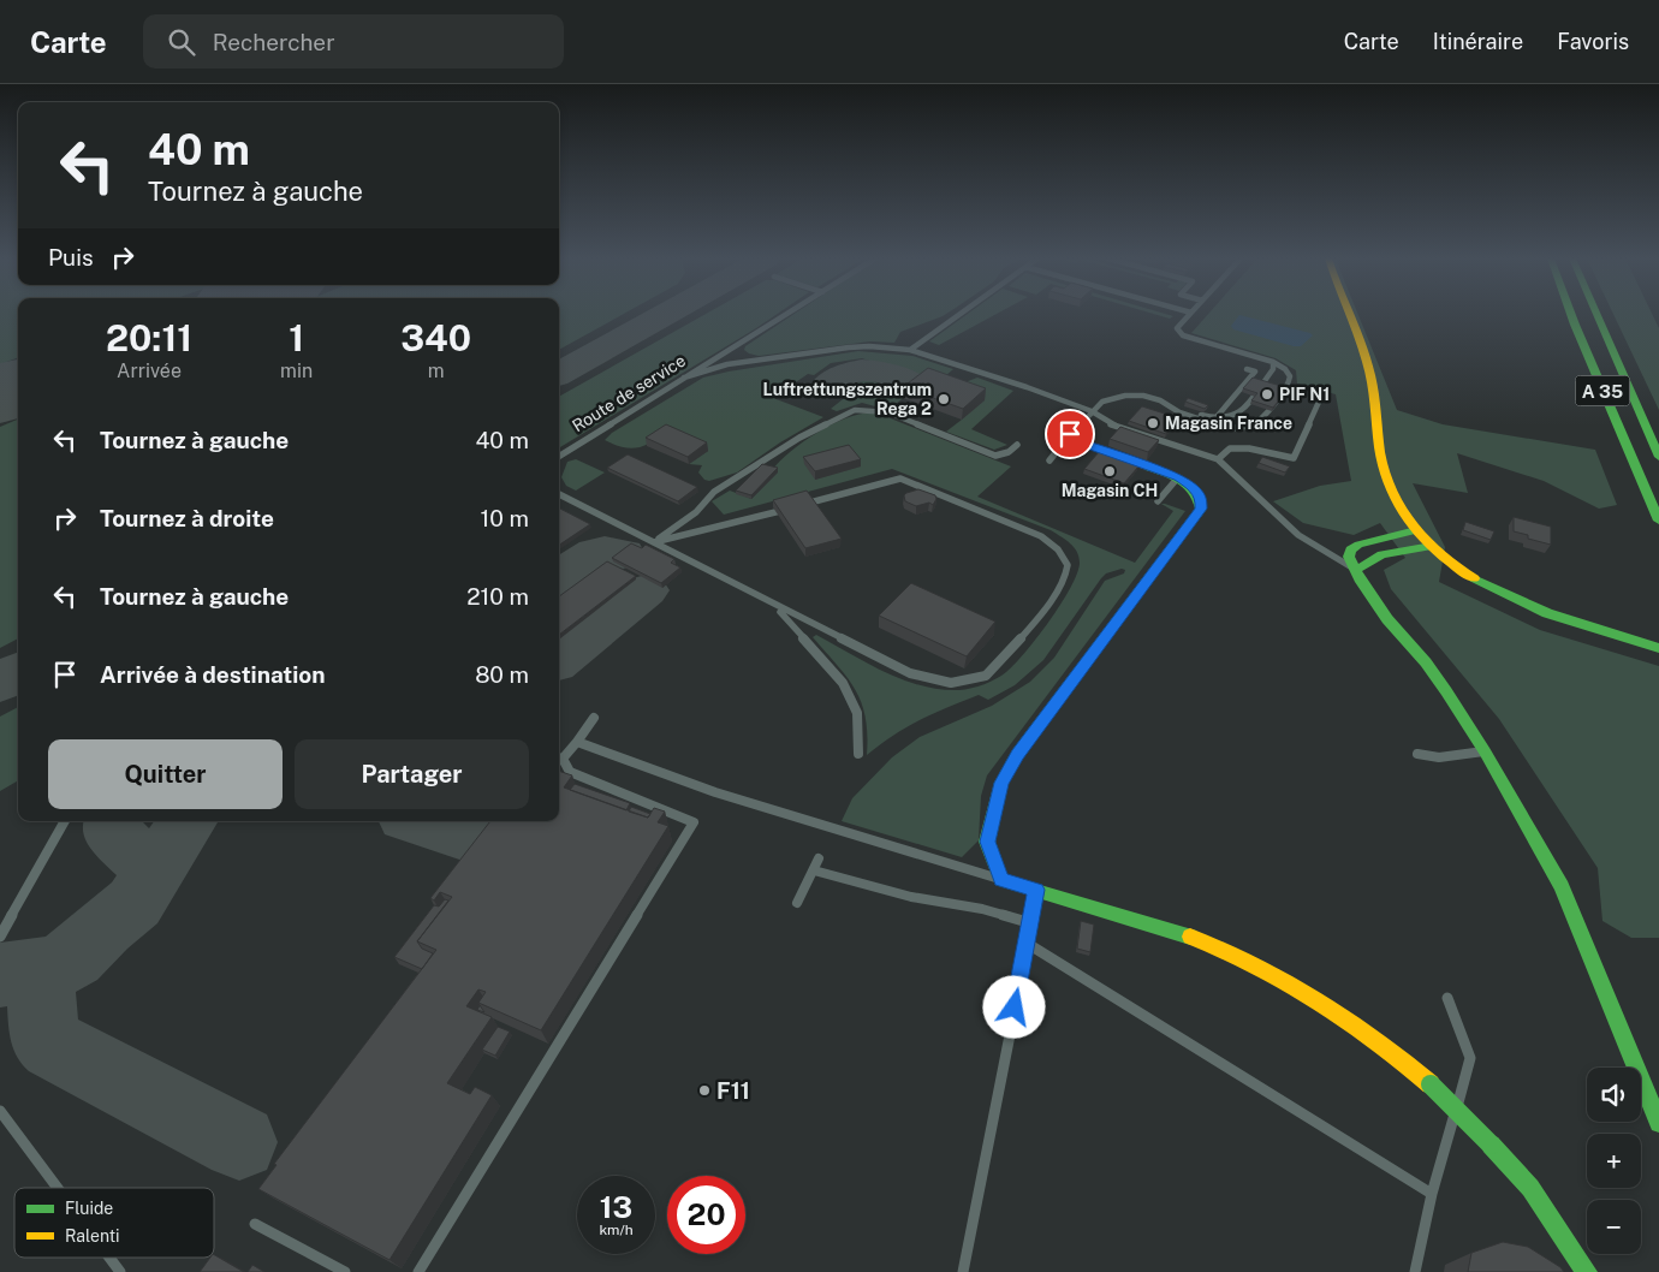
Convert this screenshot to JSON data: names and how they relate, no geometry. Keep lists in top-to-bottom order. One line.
{"streets":{"main road":["A 35"],"lane":["Route de service"]},"places":["PIF N1","Luftrettungszentrum Rega 2","Magasin France","Magasin CH","F11"],"legend":["Fluide","Ralenti"],"page":{"header":"Carte","search":"Rechercher","nav":["Carte","Itinéraire","Favoris"],"turn":["40 m","Tournez à gauche"],"then":"Puis","eta":["20:11","Arrivée","1","min","340","m"],"list":[{"name":"Tournez à gauche","value":"40 m"},{"name":"Tournez à droite","value":"10 m"},{"name":"Tournez à gauche","value":"210 m"},{"name":"Arrivée à destination","value":"80 m"}],"buttons":["Quitter","Partager"],"map_buttons":["+","−"],"speed":"13 km/h","limit":"20"}}
